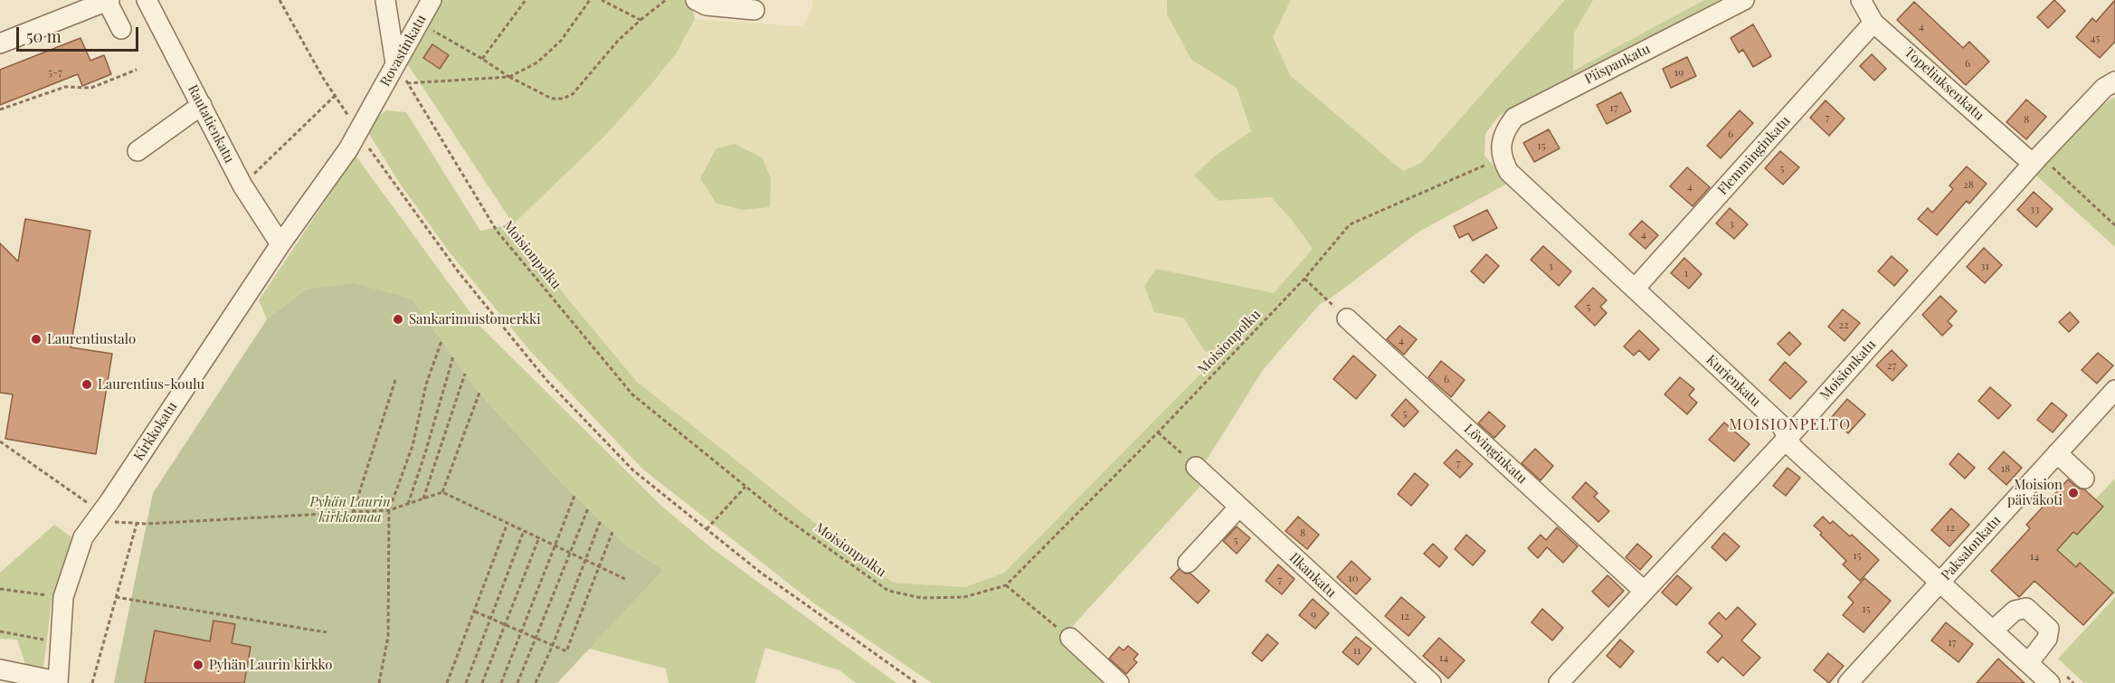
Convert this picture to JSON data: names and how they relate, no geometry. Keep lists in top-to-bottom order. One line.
{"streets":{"street":["Rovastinkatu","Piispankatu","Topeliuksenkatu","Rautatienkatu","Flemminginkatu","Moisionkatu","Kurjenkatu","Kirkkokatu","Lövinginkatu","Paksalonkatu","Ilkankatu"],"path":["Moisionpolku"]},"crossings":[["Rovastinkatu","Moisionpolku"],["Rovastinkatu","Kirkkokatu"],["Piispankatu","Moisionpolku"],["Piispankatu","Kurjenkatu"],["Topeliuksenkatu","Flemminginkatu"],["Topeliuksenkatu","Moisionkatu"],["Rautatienkatu","Kirkkokatu"],["Flemminginkatu","Kurjenkatu"],["Moisionpolku","Kurjenkatu"],["Moisionkatu","Kurjenkatu"],["Moisionkatu","Lövinginkatu"],["Kurjenkatu","Paksalonkatu"]],"districts":["MOISIONPELTO"],"parks":["Pyhän Laurin kirkkomaa"],"places":["Sankarimuistomerkki","Laurentiustalo","Laurentius-koulu","Moision päiväkoti","Pyhän Laurin kirkko"],"house_numbers":["4","45","6","5-7","19","17","7","8","6","15","5","28","4","33","3","4","3","31","1","5","22","4","27","6","5","7","18","12","8","5","15","14","10","7","15","9","12","17","11","14"],"scale_bar":"50 m"}
